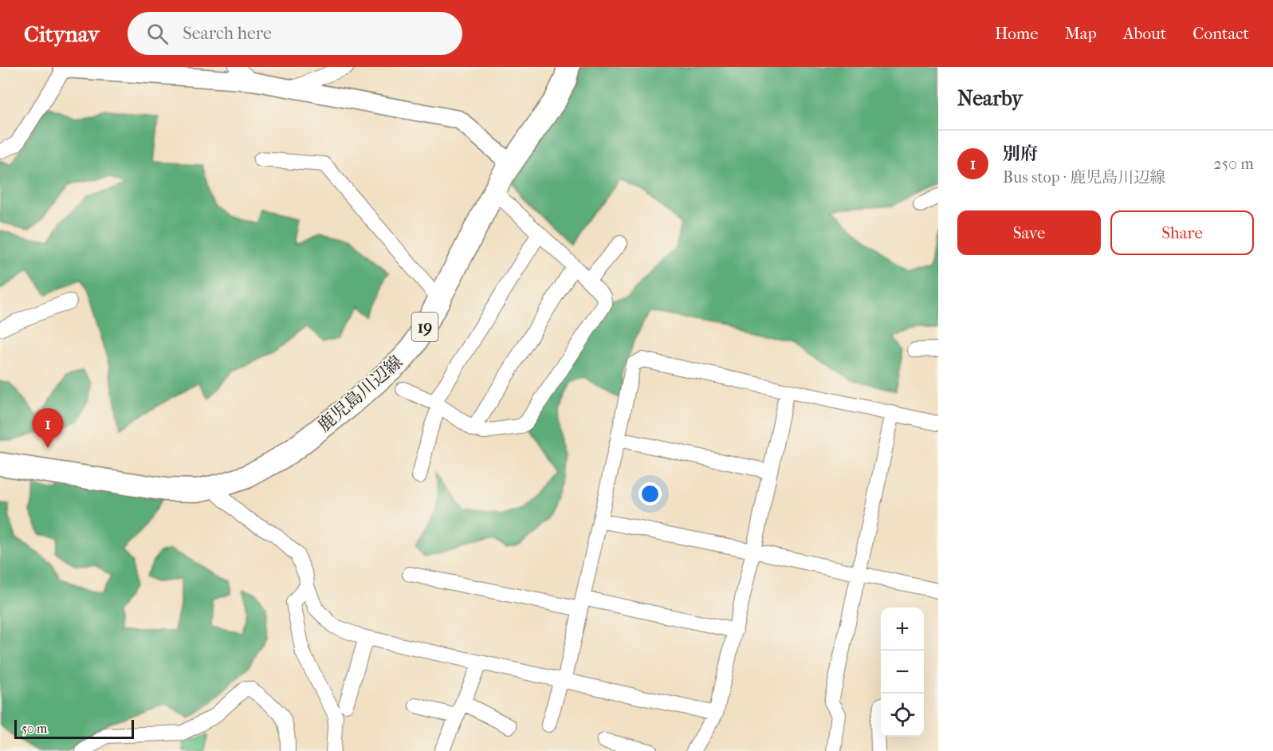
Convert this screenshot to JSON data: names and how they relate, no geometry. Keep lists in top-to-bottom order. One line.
{"streets":{"main road":["19","鹿児島川辺線"]},"scale_bar":"50 m","page":{"header":"Citynav","search":"Search here","nav":["Home","Map","About","Contact"],"heading":"Nearby","list":[{"mark":"1","name":"別府","note":"Bus stop · 鹿児島川辺線","value":"250 m"}],"buttons":["Save","Share"],"pins":"1","map_buttons":["+","−"],"scale":"50 m"}}
